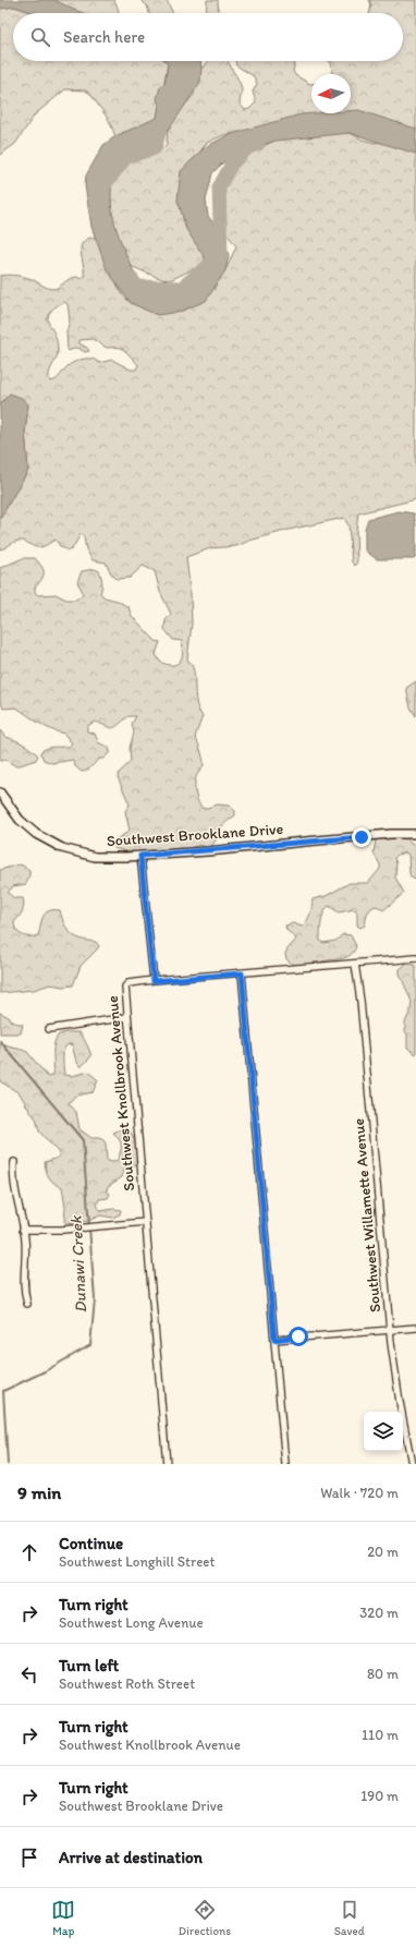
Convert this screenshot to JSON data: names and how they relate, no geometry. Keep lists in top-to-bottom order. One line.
{"streets":{"street":["Southwest Brooklane Drive","Southwest Knollbrook Avenue","Southwest Willamette Avenue"]},"water":["Dunawi Creek"],"north":"left","page":{"search":"Search here","heading":["9 min","Walk · 720 m"],"list":[["Continue","Southwest Longhill Street","20 m"],["Turn right","Southwest Long Avenue","320 m"],["Turn left","Southwest Roth Street","80 m"],["Turn right","Southwest Knollbrook Avenue","110 m"],["Turn right","Southwest Brooklane Drive","190 m"],"Arrive at destination"],"nav":["Map","Directions","Saved"]}}
